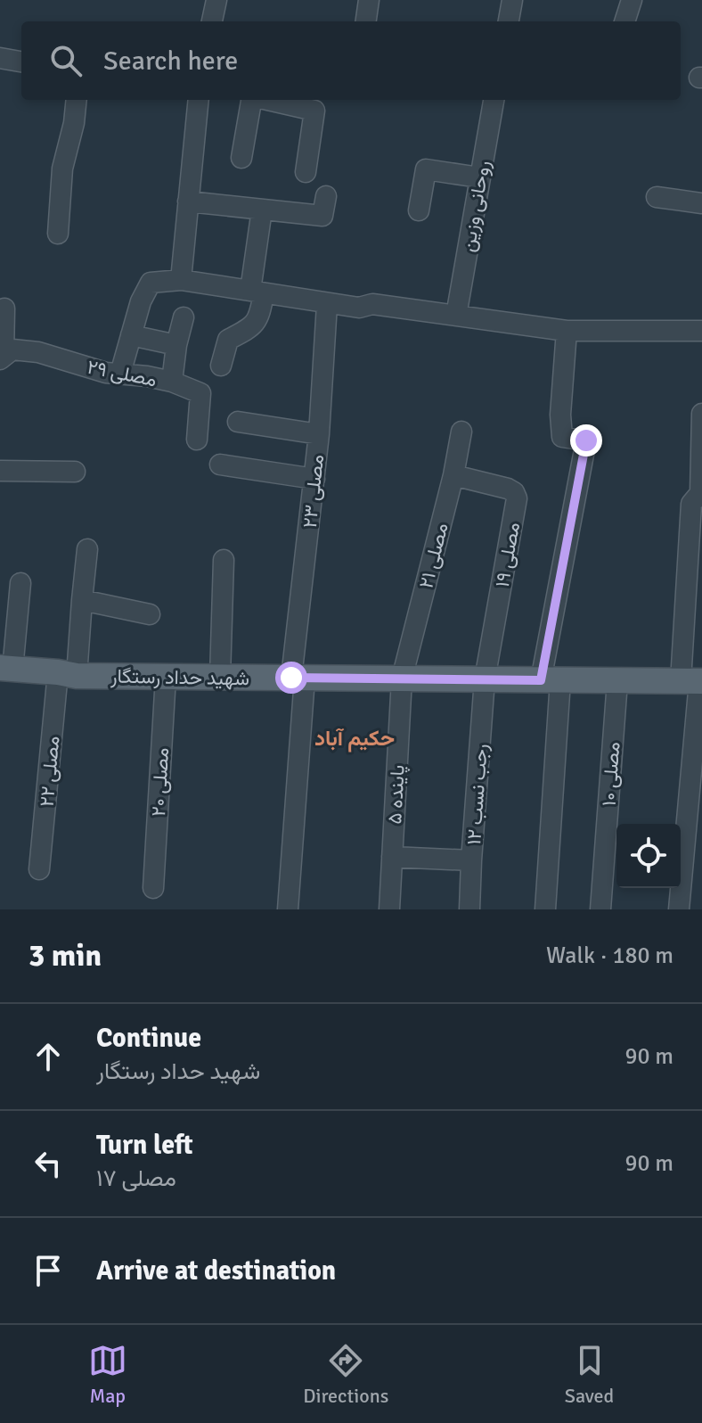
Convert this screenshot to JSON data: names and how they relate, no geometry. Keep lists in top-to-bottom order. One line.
{"streets":{"main road":["شهید حداد رستگار"],"street":["روحانی وزین","مصلی ۲۹","مصلی ۲۳","مصلی ۱۹","مصلی ۲۱","مصلی ۲۲","مصلی ۱۰","مصلی ۲۰","پاینده ۵","رجب نسب ۱۲"]},"crossings":[["مصلی ۲۳","شهید حداد رستگار"],["مصلی ۱۹","مصلی ۲۱"],["مصلی ۱۹","شهید حداد رستگار"],["مصلی ۱۹","رجب نسب ۱۲"],["مصلی ۲۱","شهید حداد رستگار"],["مصلی ۲۱","پاینده ۵"],["شهید حداد رستگار","مصلی ۲۲"],["شهید حداد رستگار","مصلی ۱۰"],["شهید حداد رستگار","مصلی ۲۰"],["شهید حداد رستگار","پاینده ۵"],["شهید حداد رستگار","رجب نسب ۱۲"]],"districts":["حکیم آباد"],"page":{"search":"Search here","heading":["3 min","Walk · 180 m"],"list":[["Continue","شهید حداد رستگار","90 m"],["Turn left","مصلی ۱۷","90 m"],"Arrive at destination"],"nav":["Map","Directions","Saved"]}}
